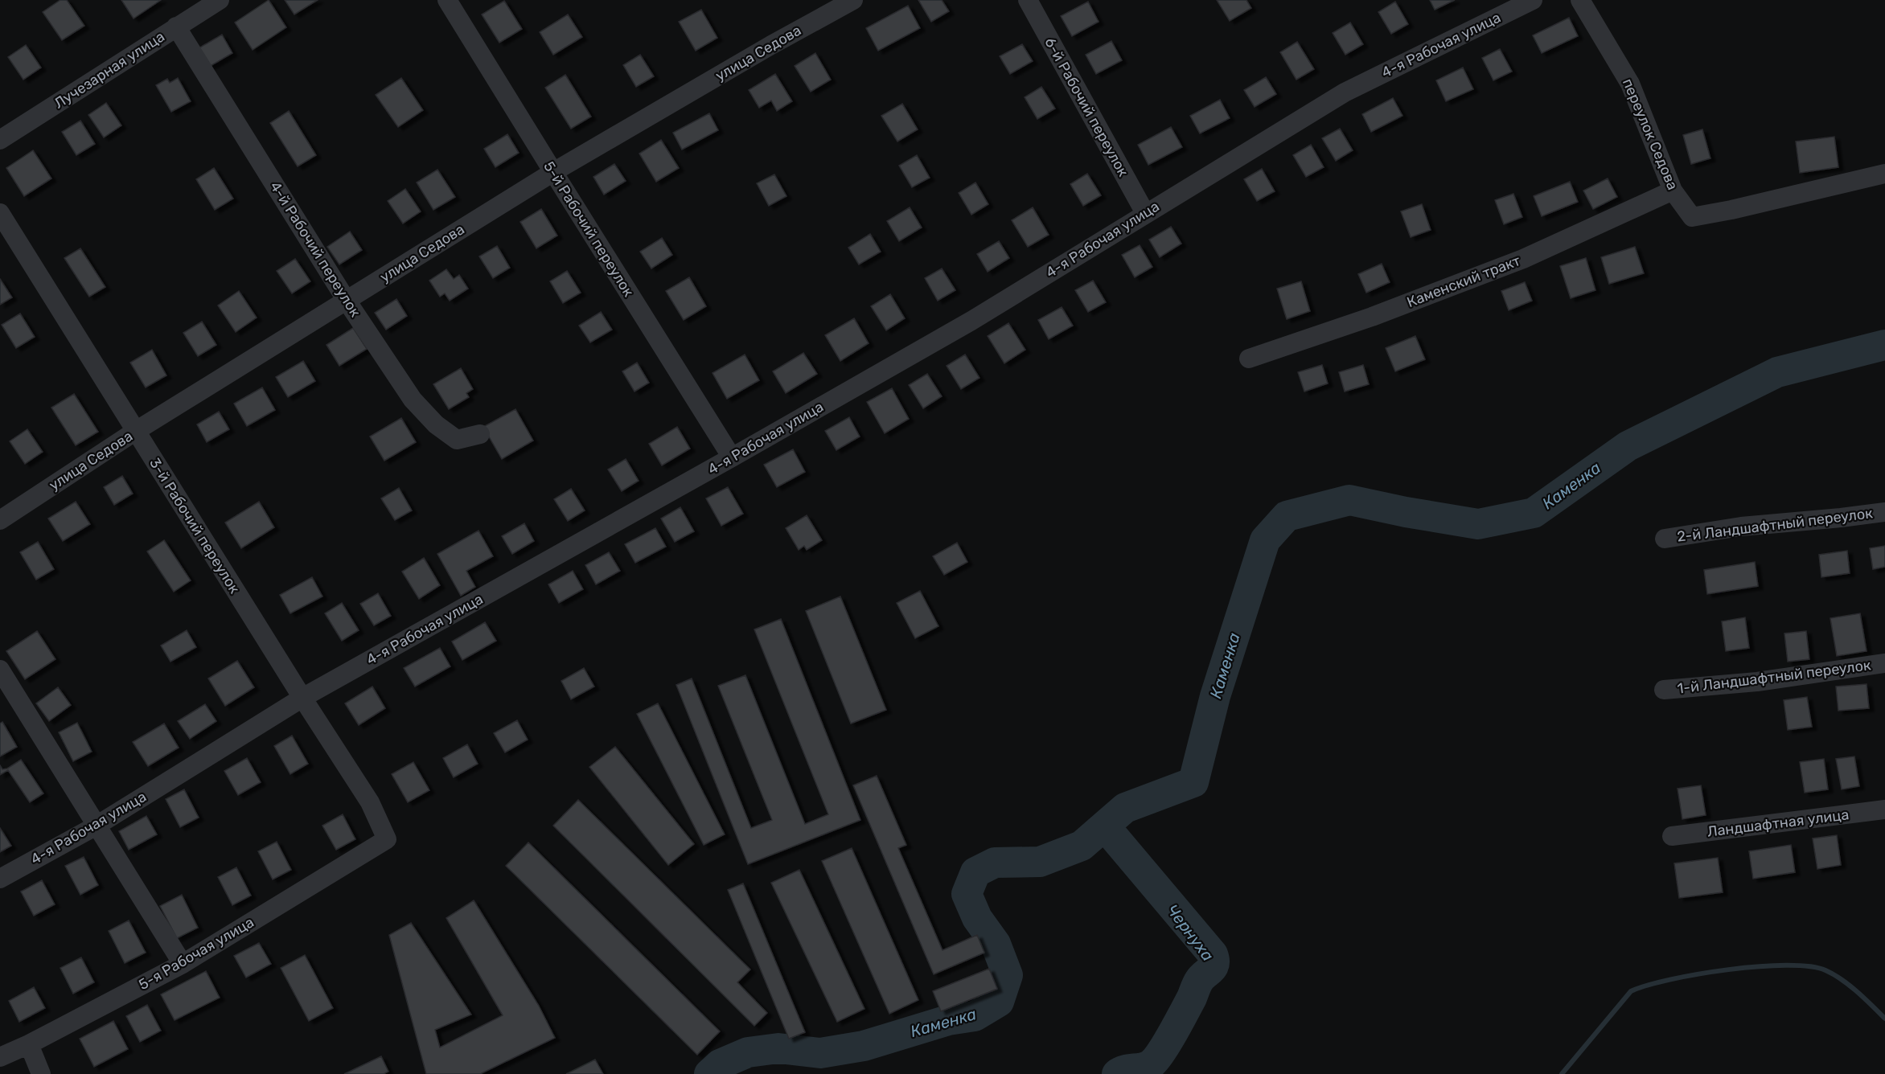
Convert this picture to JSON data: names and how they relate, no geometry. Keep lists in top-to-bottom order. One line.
{"streets":{"street":["4-я Рабочая улица","улица Седова","Лучезарная улица","6-й Рабочий переулок","переулок Седова","5-й Рабочий переулок","4-й Рабочий переулок","Каменский тракт","2-й Ландшафтный переулок","3-й Рабочий переулок","1-й Ландшафтный переулок","Ландшафтная улица","5-я Рабочая улица"]},"crossings":[["4-я Рабочая улица","6-й Рабочий переулок"],["4-я Рабочая улица","5-й Рабочий переулок"],["4-я Рабочая улица","3-й Рабочий переулок"],["улица Седова","5-й Рабочий переулок"],["улица Седова","4-й Рабочий переулок"],["улица Седова","3-й Рабочий переулок"],["Лучезарная улица","4-й Рабочий переулок"],["переулок Седова","Каменский тракт"],["3-й Рабочий переулок","5-я Рабочая улица"]],"water":["Каменка","Чернуха"]}
